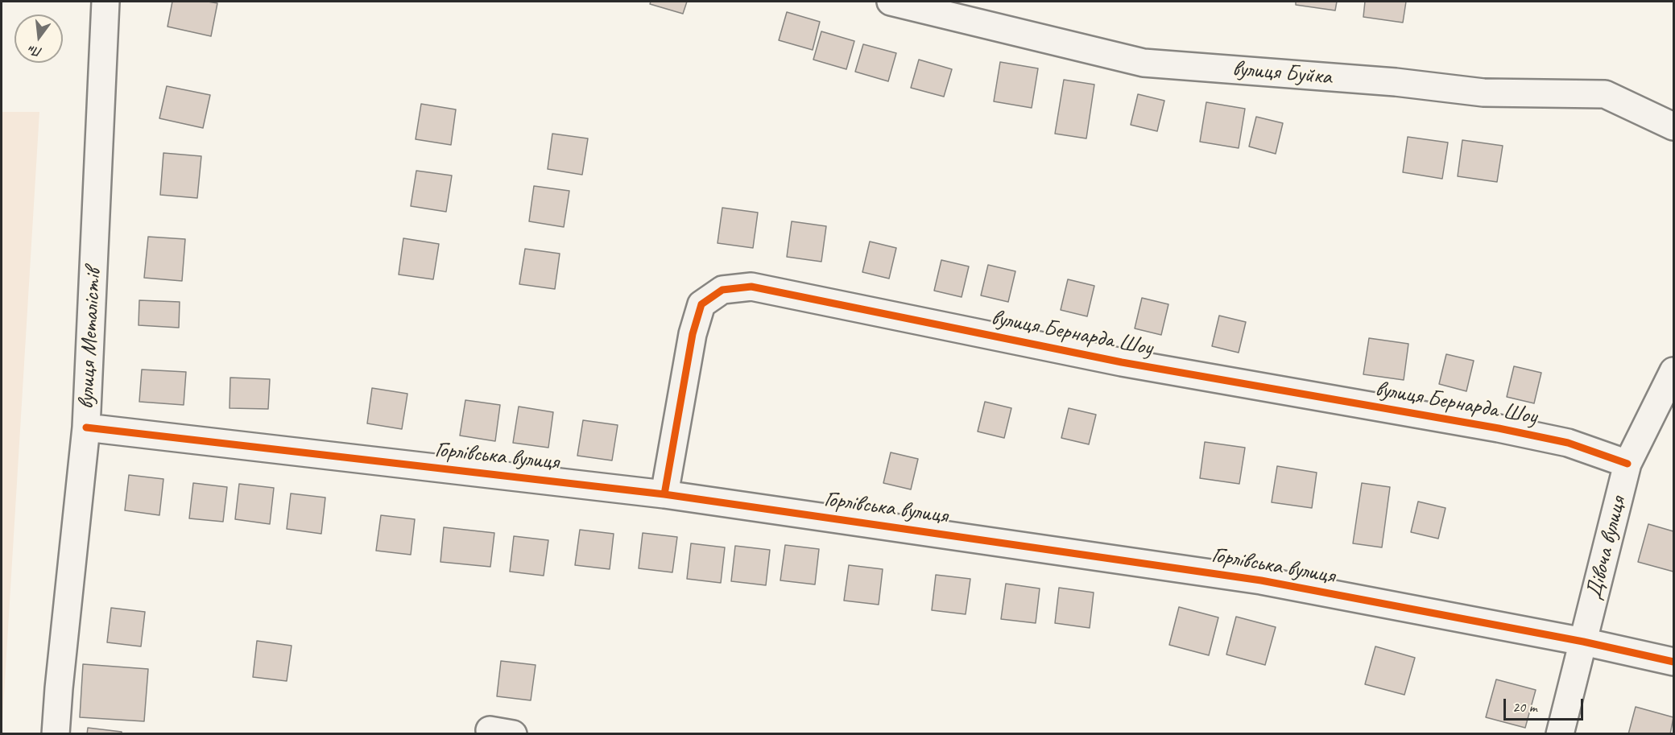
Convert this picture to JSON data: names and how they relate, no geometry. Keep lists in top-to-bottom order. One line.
{"streets":{"street":["вулиця Буйка","вулиця Бернарда Шоу","вулиця Металістів","Горлівська вулиця","Дівоча вулиця"]},"crossings":[["вулиця Бернарда Шоу","Горлівська вулиця"],["вулиця Бернарда Шоу","Дівоча вулиця"],["вулиця Металістів","Горлівська вулиця"],["Горлівська вулиця","Дівоча вулиця"]],"scale_bar":"20 m","north":"bottom"}
